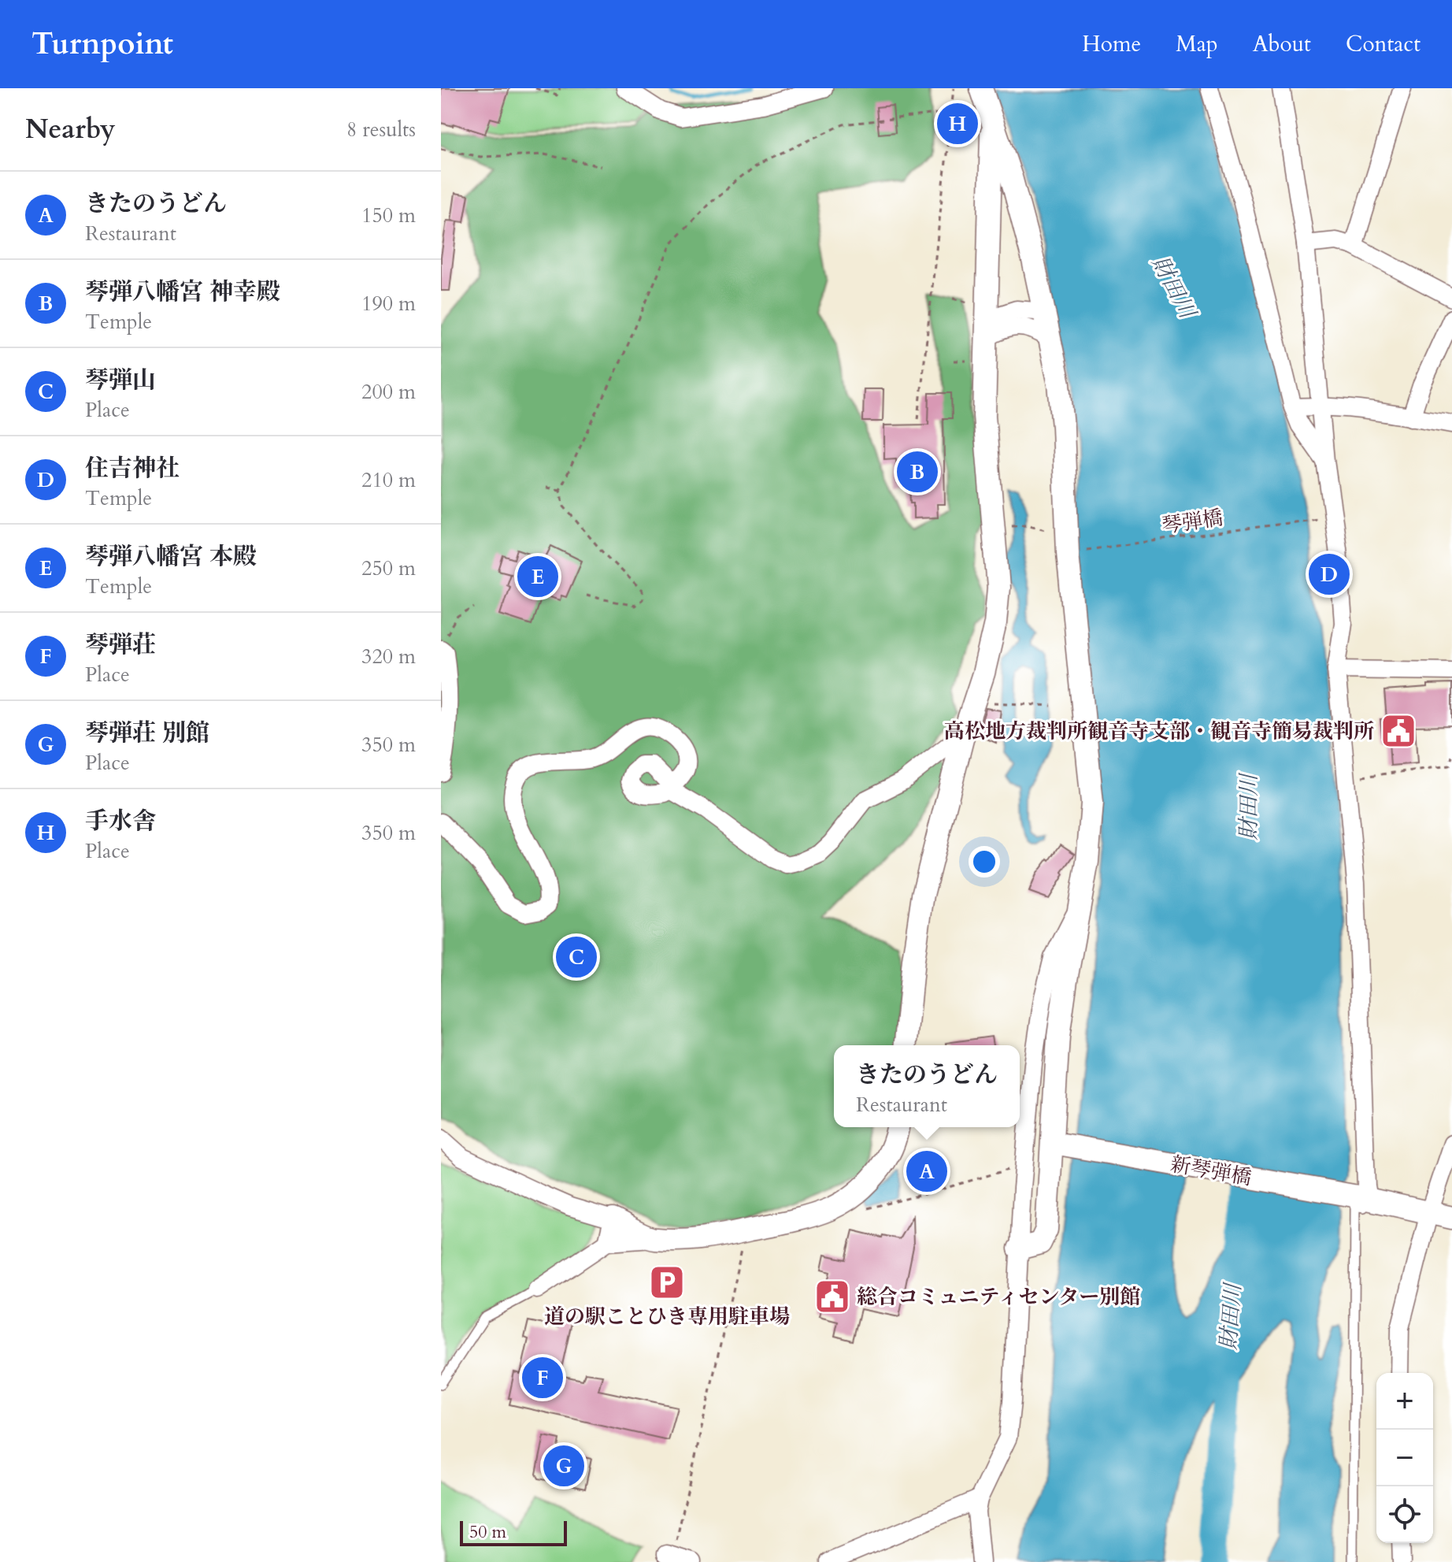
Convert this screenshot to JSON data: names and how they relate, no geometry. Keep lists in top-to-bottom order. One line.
{"streets":{"street":["新琴弾橋"],"path":["琴弾橋"]},"water":["財田川"],"places":{"public building":["高松地方裁判所観音寺支部・観音寺簡易裁判所","総合コミュニティセンター別館"],"parking":["道の駅ことひき専用駐車場"]},"scale_bar":"50 m","page":{"header":"Turnpoint","nav":["Home","Map","About","Contact"],"heading":["Nearby","8 results"],"pins":["H","B","D","E","C","A","F","G"],"list":[{"mark":"A","name":"きたのうどん","note":"Restaurant","value":"150 m"},{"mark":"B","name":"琴弾八幡宮 神幸殿","note":"Temple","value":"190 m"},{"mark":"C","name":"琴弾山","note":"Place","value":"200 m"},{"mark":"D","name":"住吉神社","note":"Temple","value":"210 m"},{"mark":"E","name":"琴弾八幡宮 本殿","note":"Temple","value":"250 m"},{"mark":"F","name":"琴弾荘","note":"Place","value":"320 m"},{"mark":"G","name":"琴弾荘 別館","note":"Place","value":"350 m"},{"mark":"H","name":"手水舎","note":"Place","value":"350 m"}],"popup":["きたのうどん","Restaurant"],"map_buttons":["+","−"],"scale":"50 m"}}
